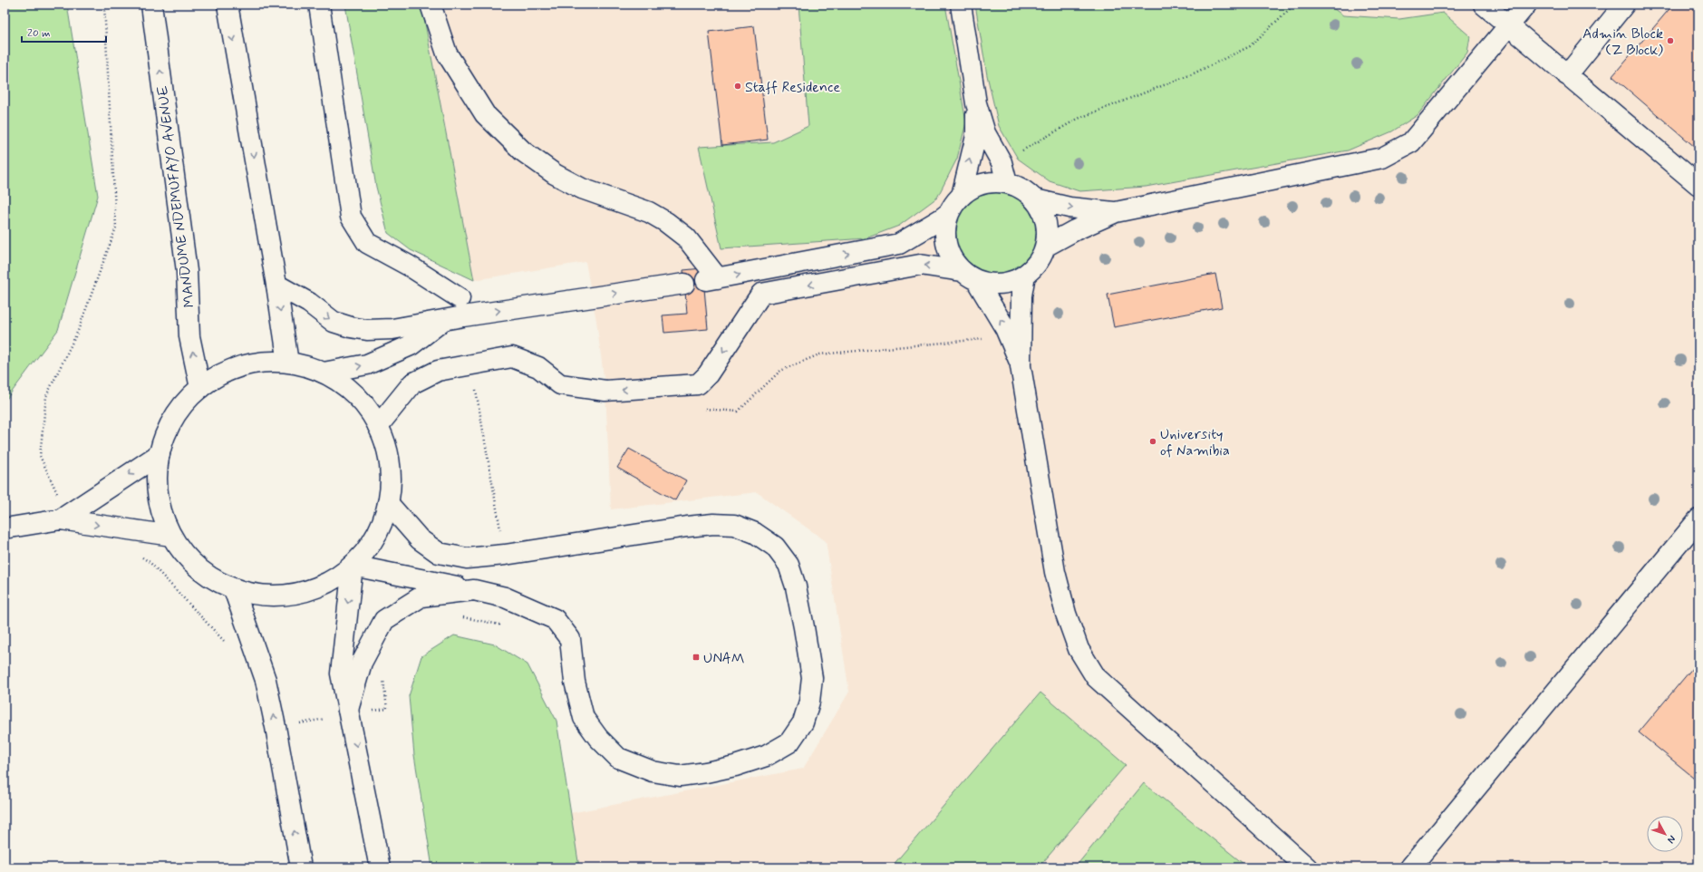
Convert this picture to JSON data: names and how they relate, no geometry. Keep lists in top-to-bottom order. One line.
{"streets":{"main road":["MANDUME NDEMUFAYO AVENUE"]},"places":{"other":["Admin Block (Z Block)","Staff Residence","University of Namibia"],"transit":["UNAM"]},"scale_bar":"20 m","north":"bottom right"}
